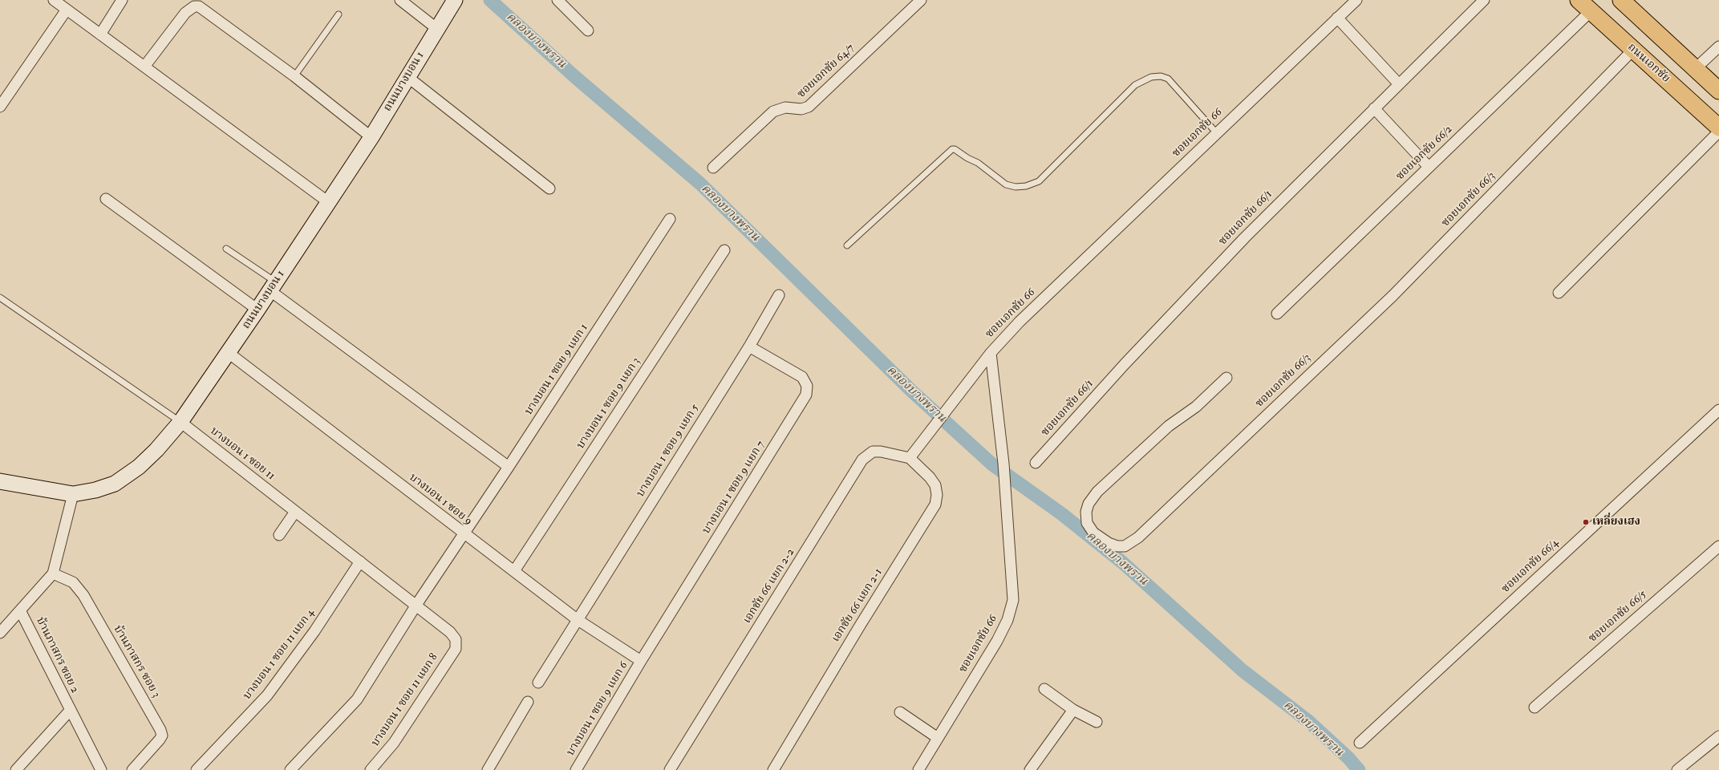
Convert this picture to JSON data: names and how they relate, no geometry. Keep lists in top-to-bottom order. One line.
{"streets":{"main road":["ถนนเอกชัย","ถนนบางบอน 1"],"street":["ซอยเอกชัย 64/7","ซอยเอกชัย 66","ซอยเอกชัย 66/2","ซอยเอกชัย 66/3","ซอยเอกชัย 66/1","บางบอน 1 ซอย 9 แยก 1","บางบอน 1 ซอย 9 แยก 3","บางบอน 1 ซอย 9 แยก 5","บางบอน 1 ซอย 11","บางบอน 1 ซอย 9 แยก 7","บางบอน 1 ซอย 9","ซอยเอกชัย 66/4","เอกชัย 66 แยก 2-2","เอกชัย 66 แยก 2-1","ซอยเอกชัย 66/5","บางบอน 1 ซอย 11 แยก 4","บ้านภาสกร ซอย 2","บ้านภาสกร ซอย 3","บางบอน 1 ซอย 11 แยก 8","บางบอน 1 ซอย 9 แยก 6"]},"crossings":[["ถนนเอกชัย","ซอยเอกชัย 66/2"],["ถนนเอกชัย","ซอยเอกชัย 66/3"],["ถนนบางบอน 1","บางบอน 1 ซอย 11"],["ถนนบางบอน 1","บางบอน 1 ซอย 9"],["บางบอน 1 ซอย 9 แยก 1","บางบอน 1 ซอย 11"],["บางบอน 1 ซอย 9 แยก 1","บางบอน 1 ซอย 9"],["บางบอน 1 ซอย 9 แยก 3","บางบอน 1 ซอย 9"],["บางบอน 1 ซอย 9 แยก 5","บางบอน 1 ซอย 9 แยก 7"],["บางบอน 1 ซอย 9 แยก 5","บางบอน 1 ซอย 9"],["บางบอน 1 ซอย 11","บางบอน 1 ซอย 11 แยก 4"],["บางบอน 1 ซอย 11","บางบอน 1 ซอย 11 แยก 8"],["บางบอน 1 ซอย 9 แยก 7","บางบอน 1 ซอย 9"],["บางบอน 1 ซอย 9 แยก 7","บางบอน 1 ซอย 9 แยก 6"],["บางบอน 1 ซอย 9","บางบอน 1 ซอย 9 แยก 6"],["เอกชัย 66 แยก 2-2","เอกชัย 66 แยก 2-1"]],"water":["คลองบางพราน"],"places":["เหลี่ยงเฮง"]}
